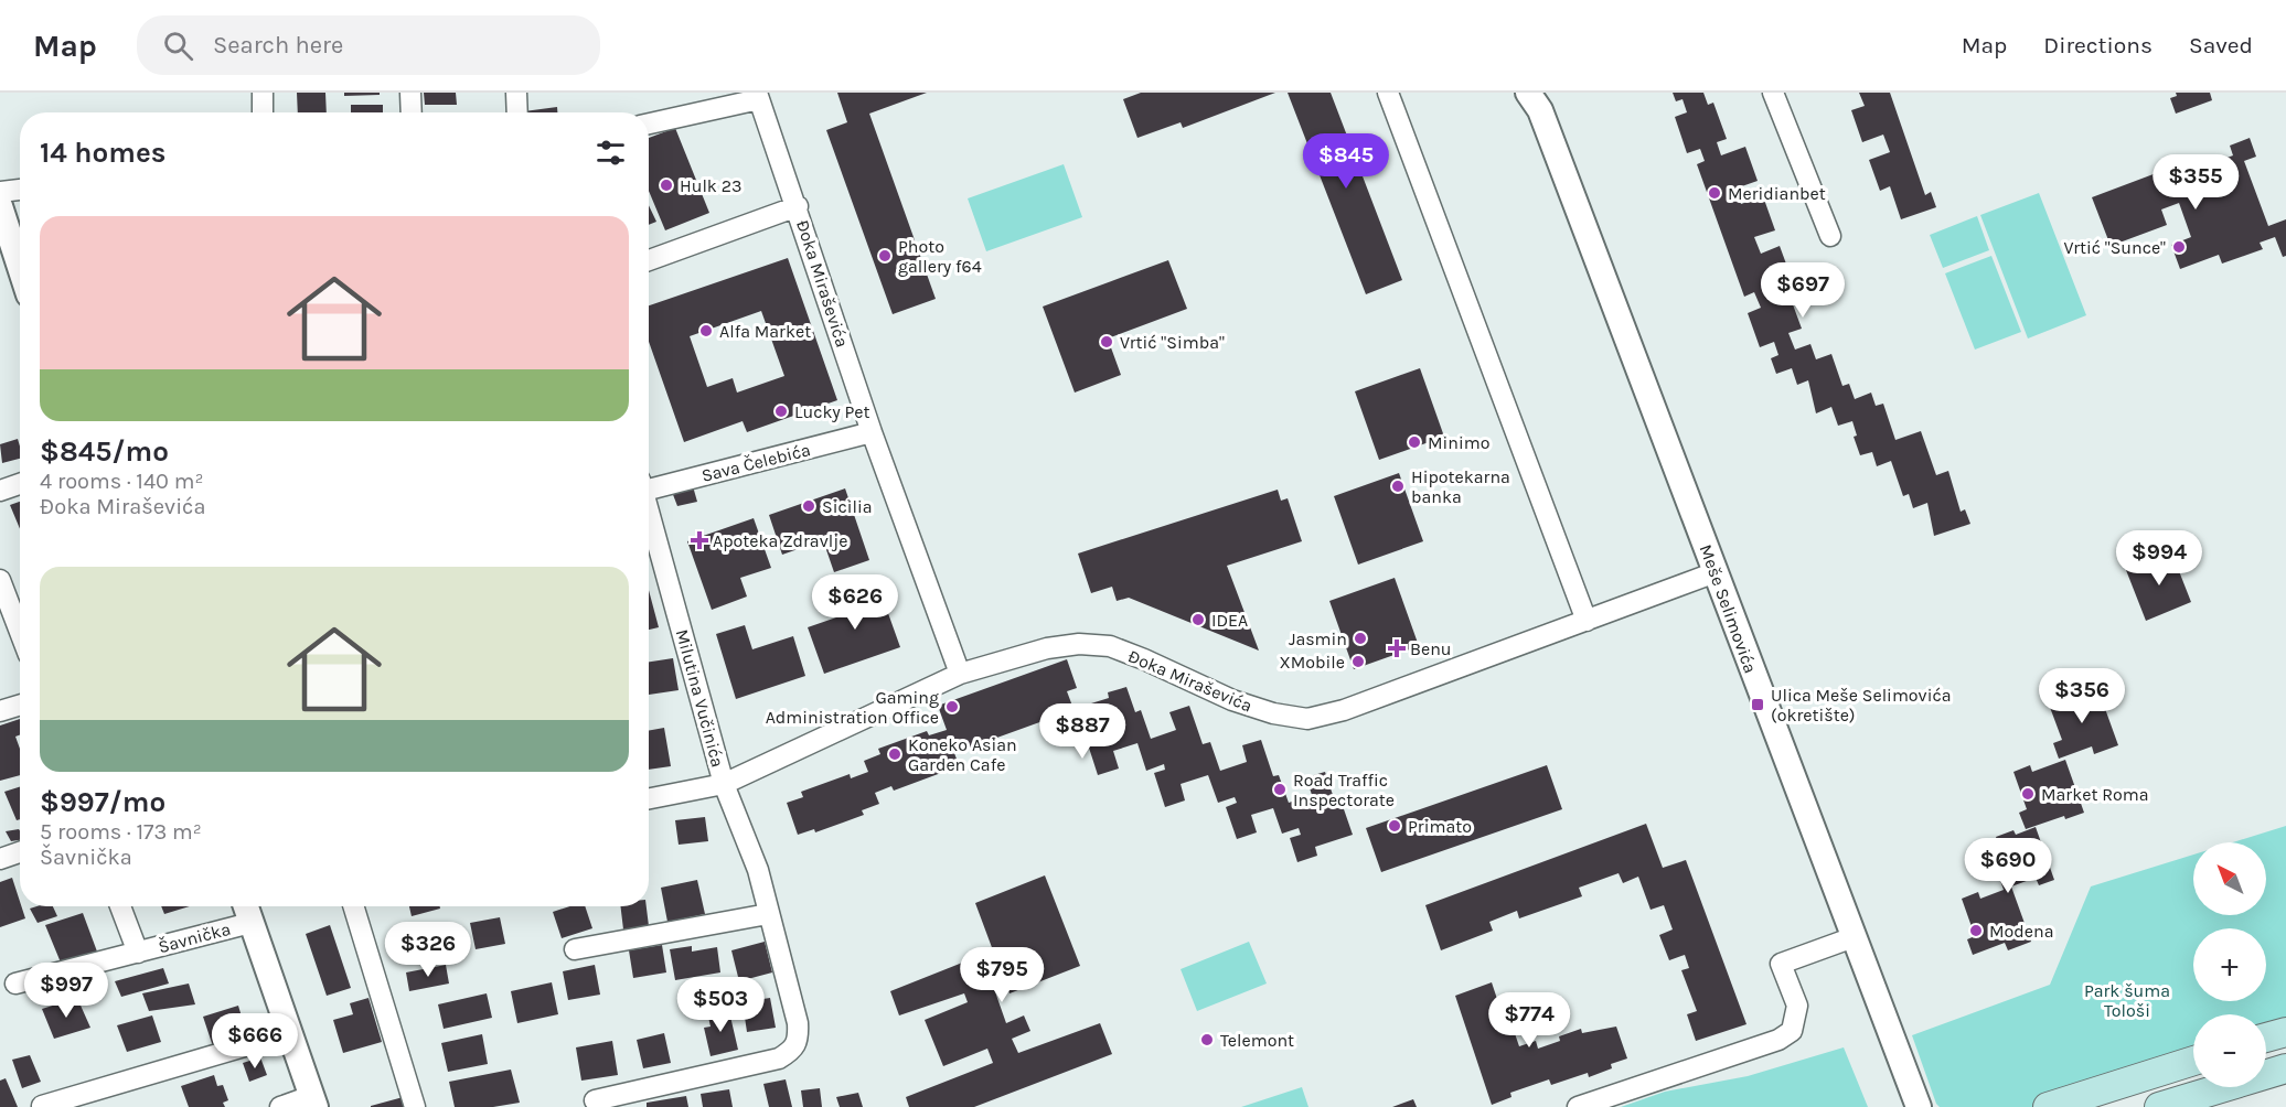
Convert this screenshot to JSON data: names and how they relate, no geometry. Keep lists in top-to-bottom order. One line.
{"streets":{"street":["Đoka Miraševića","Sava Čelebića","Meše Selimovića","Milutina Vučinića","Šavnička"]},"crossings":[["Đoka Miraševića","Sava Čelebića"],["Đoka Miraševića","Meše Selimovića"]],"parks":["Park šuma Tološi"],"places":{"other":["Hulk 23","Meridianbet","Vrtić \"Sunce\"","Photo gallery f64","Alfa Market","Vrtić \"Simba\"","Lucky Pet","Minimo","Hipotekarna banka","Sicilia","IDEA","Jasmin","XMobile","Gaming Administration Office","Koneko Asian Garden Cafe","Road Traffic Inspectorate","Market Roma","Primato","Modena","Telemont"],"health":["Apoteka Zdravlje","Benu"],"transit":["Ulica Meše Selimovića (okretište)"]},"north":"top left","page":{"header":"Map","search":"Search here","nav":["Map","Directions","Saved"],"heading":"14 homes","price":["$845","$355","$697","$994","$626","$356","$887","$690","$326","$795","$997","$503","$774","$666"],"list":[{"name":"$845/mo","note":"4 rooms · 140 m² · Đoka Miraševića"},{"name":"$997/mo","note":"5 rooms · 173 m² · Šavnička"}],"map_buttons":["+","−"]}}
